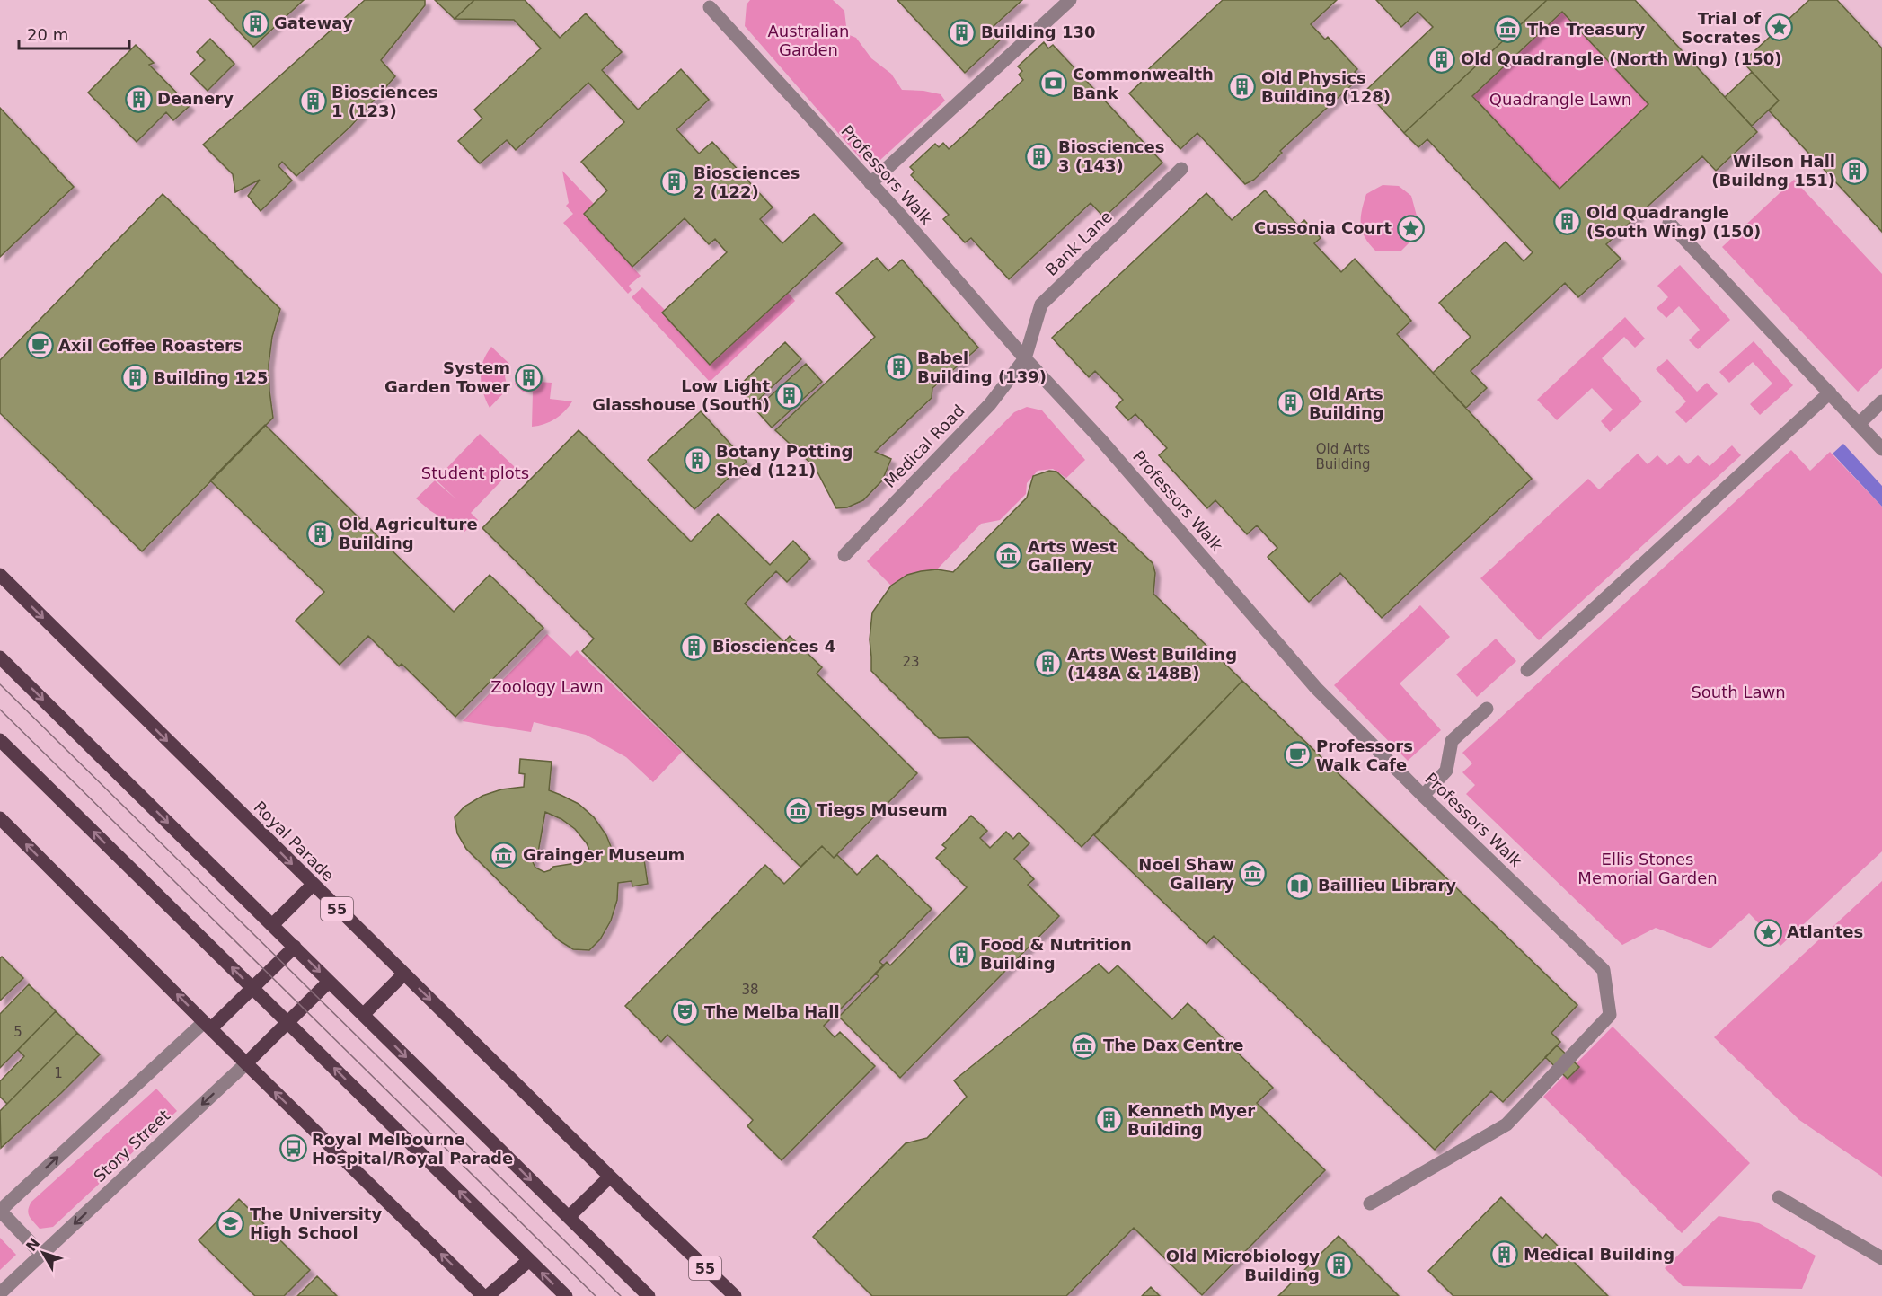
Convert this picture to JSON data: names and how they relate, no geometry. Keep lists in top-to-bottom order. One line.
{"streets":{"main road":["Royal Parade","55"],"street":["Professors Walk","Bank Lane","Medical Road","Story Street"]},"crossings":[["Professors Walk","Bank Lane"],["Professors Walk","Medical Road"],["Bank Lane","Medical Road"]],"parks":["Australian Garden","Quadrangle Lawn","Student plots","Zoology Lawn","South Lawn","Ellis Stones Memorial Garden"],"places":{"building":["Gateway","Building 130","Old Quadrangle (North Wing) (150)","Old Physics Building (128)","Deanery","Biosciences 1 (123)","Biosciences 3 (143)","Wilson Hall (Buildng 151)","Biosciences 2 (122)","Old Quadrangle (South Wing) (150)","Babel Building (139)","System Garden Tower","Building 125","Low Light Glasshouse (South)","Old Arts Building","Botany Potting Shed (121)","Old Agriculture Building","Biosciences 4","Arts West Building (148A & 148B)","Food & Nutrition Building","Kenneth Myer Building","Medical Building","Old Microbiology Building"],"place":["Trial of Socrates","Cussonia Court","Atlantes"],"museum":["The Treasury","Arts West Gallery","Tiegs Museum","Grainger Museum","Noel Shaw Gallery","The Dax Centre"],"bank":["Commonwealth Bank"],"cafe":["Axil Coffee Roasters","Professors Walk Cafe"],"library":["Baillieu Library"],"theatre":["The Melba Hall"],"bus stop":["Royal Melbourne Hospital/Royal Parade"],"school or university":["The University High School"]},"house_numbers":["Old Arts Building","23","38","5","1"],"scale_bar":"20 m","north":"top left"}
